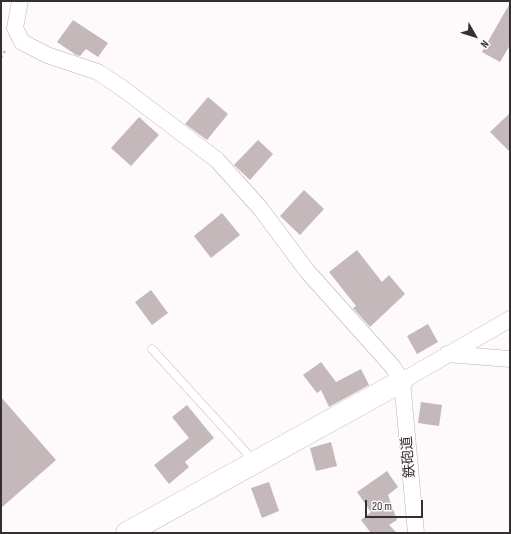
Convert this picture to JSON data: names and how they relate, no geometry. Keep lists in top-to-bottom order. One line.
{"streets":{"street":["鉄砲道"]},"scale_bar":"20 m","north":"bottom right"}
